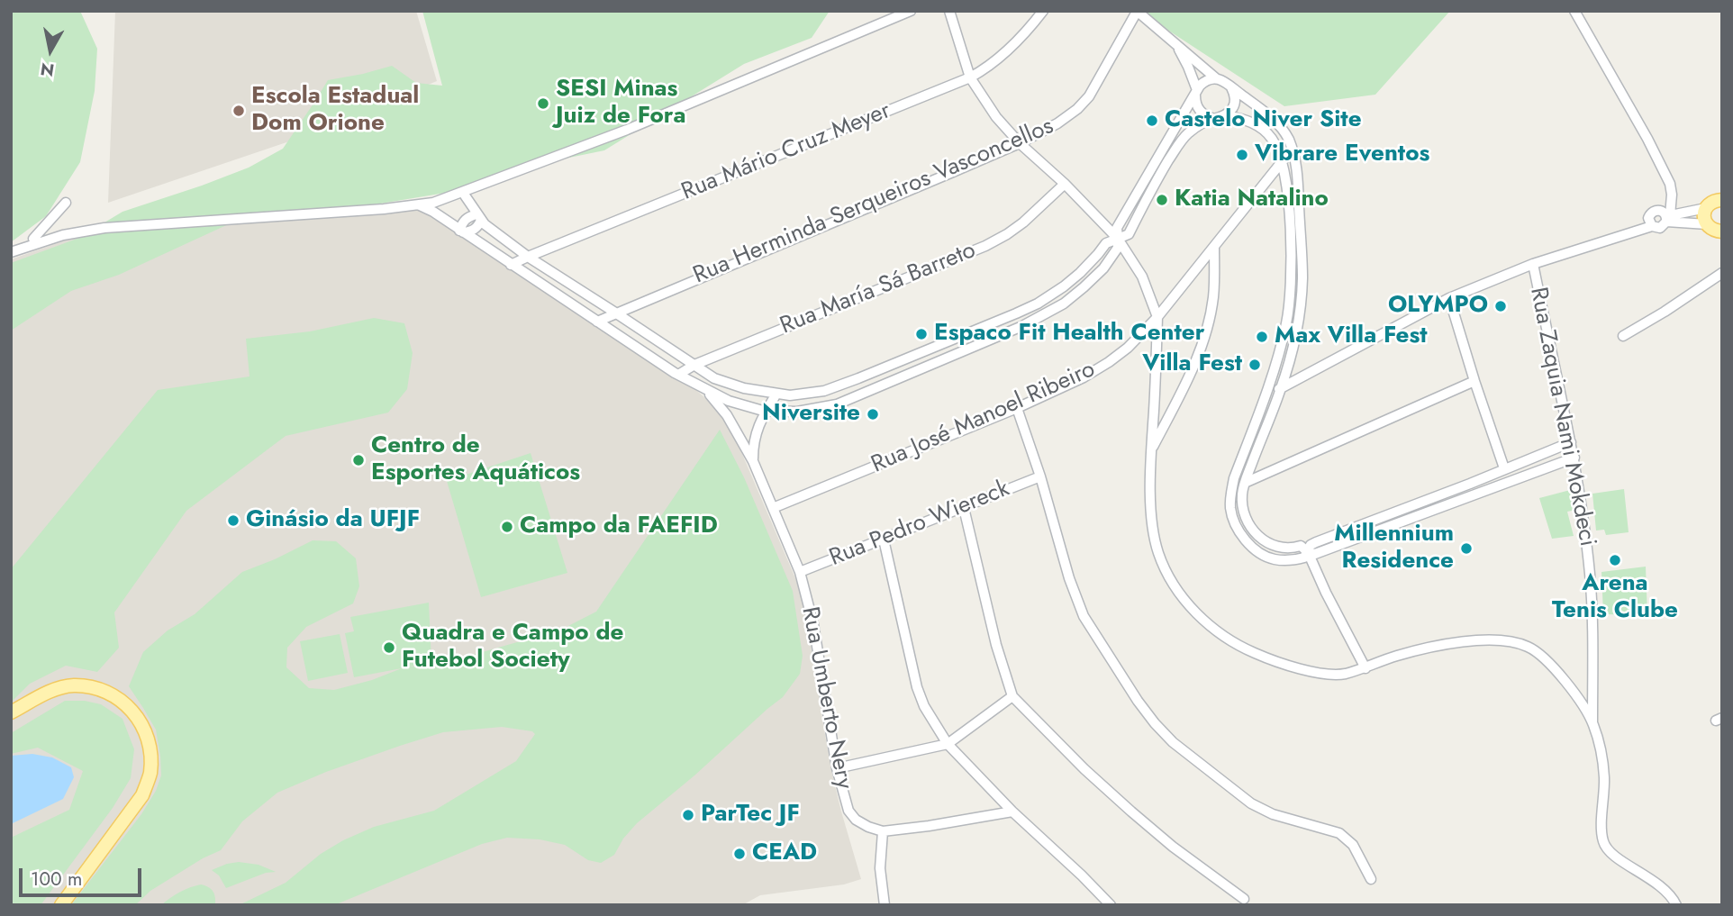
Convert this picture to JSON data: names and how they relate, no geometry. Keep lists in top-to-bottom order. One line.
{"streets":{"street":["Rua Mário Cruz Meyer","Rua Herminda Serqueiros Vasconcellos","Rua María Sá Barreto","Rua Zaquia Nami Mokdeci","Rua José Manoel Ribeiro","Rua Pedro Wiereck","Rua Umberto Nery"]},"crossings":[["Rua José Manoel Ribeiro","Rua Umberto Nery"],["Rua Pedro Wiereck","Rua Umberto Nery"]],"places":["SESI Minas Juiz de Fora","Escola Estadual Dom Orione","Castelo Niver Site","Vibrare Eventos","Katia Natalino","OLYMPO","Espaco Fit Health Center","Max Villa Fest","Villa Fest","Niversite","Centro de Esportes Aquáticos","Ginásio da UFJF","Campo da FAEFID","Millennium Residence","Arena Tenis Clube","Quadra e Campo de Futebol Society","ParTec JF","CEAD"],"scale_bar":"100 m","north":"bottom"}
